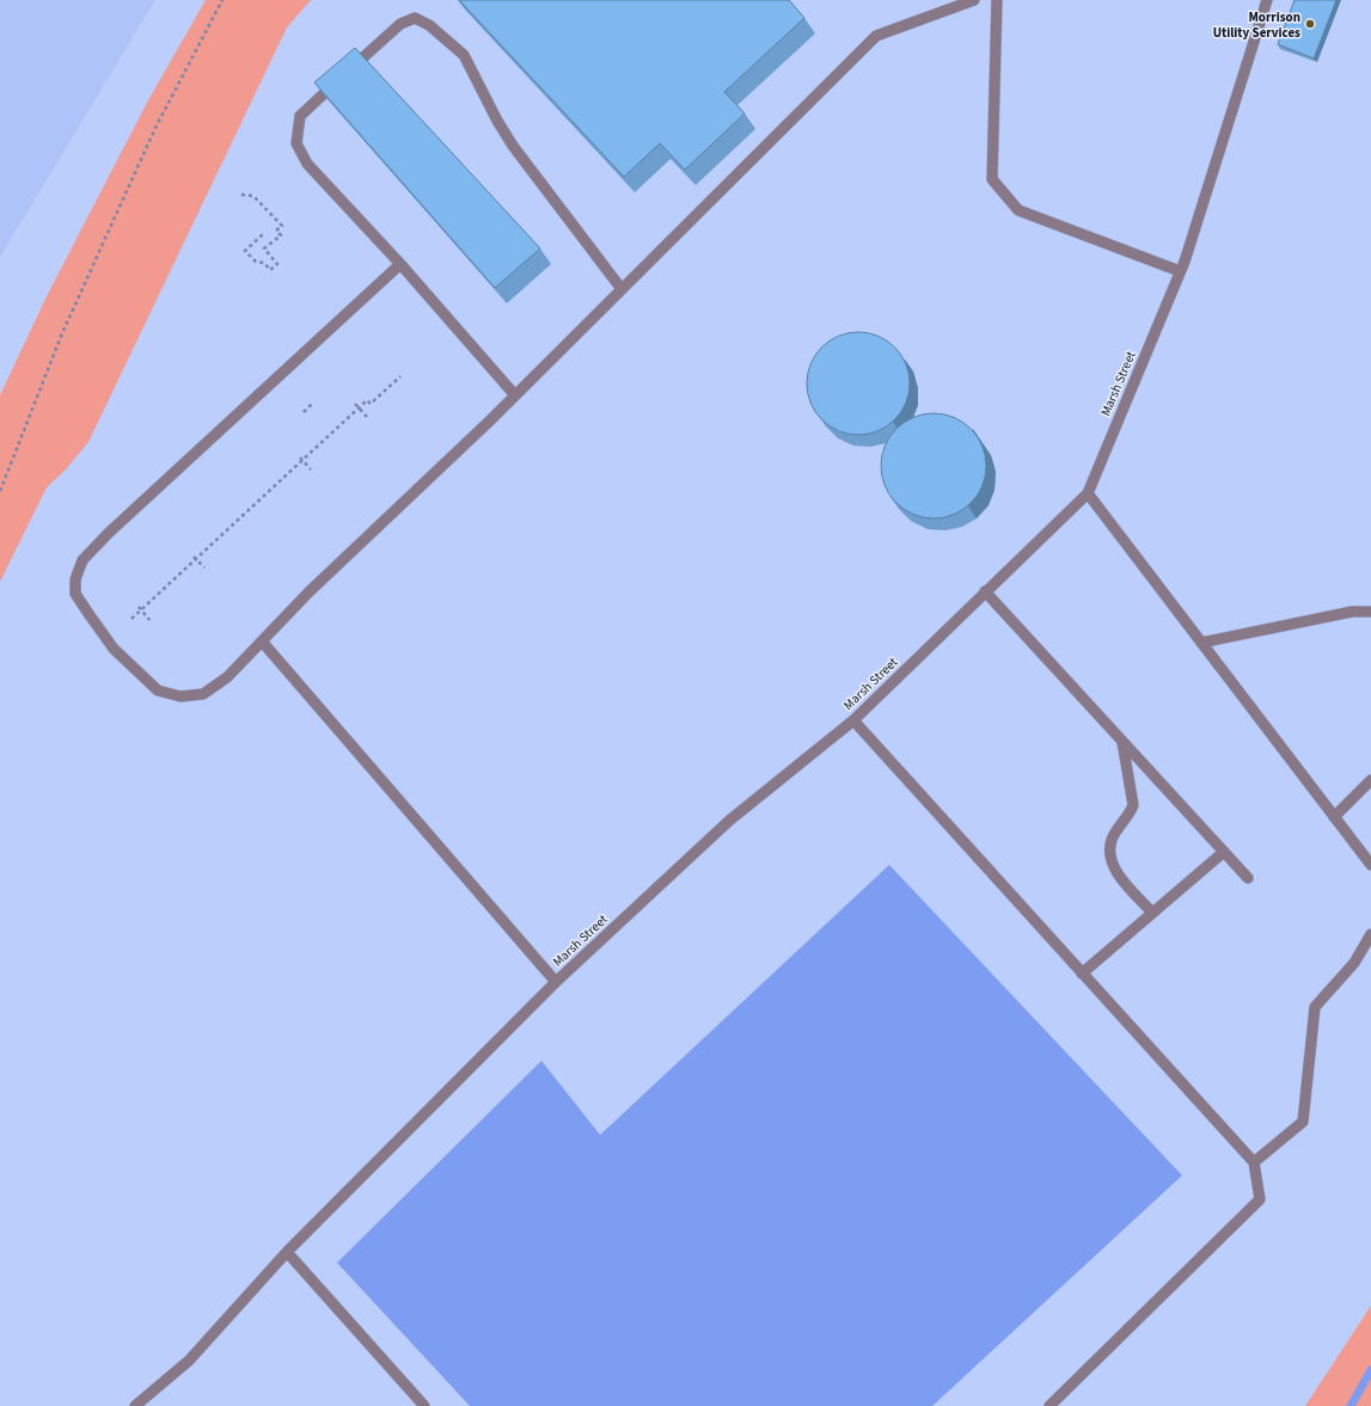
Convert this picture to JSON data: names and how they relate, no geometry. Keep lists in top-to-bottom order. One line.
{"streets":{"lane":["Marsh Street"]},"places":["Morrison Utility Services"]}
